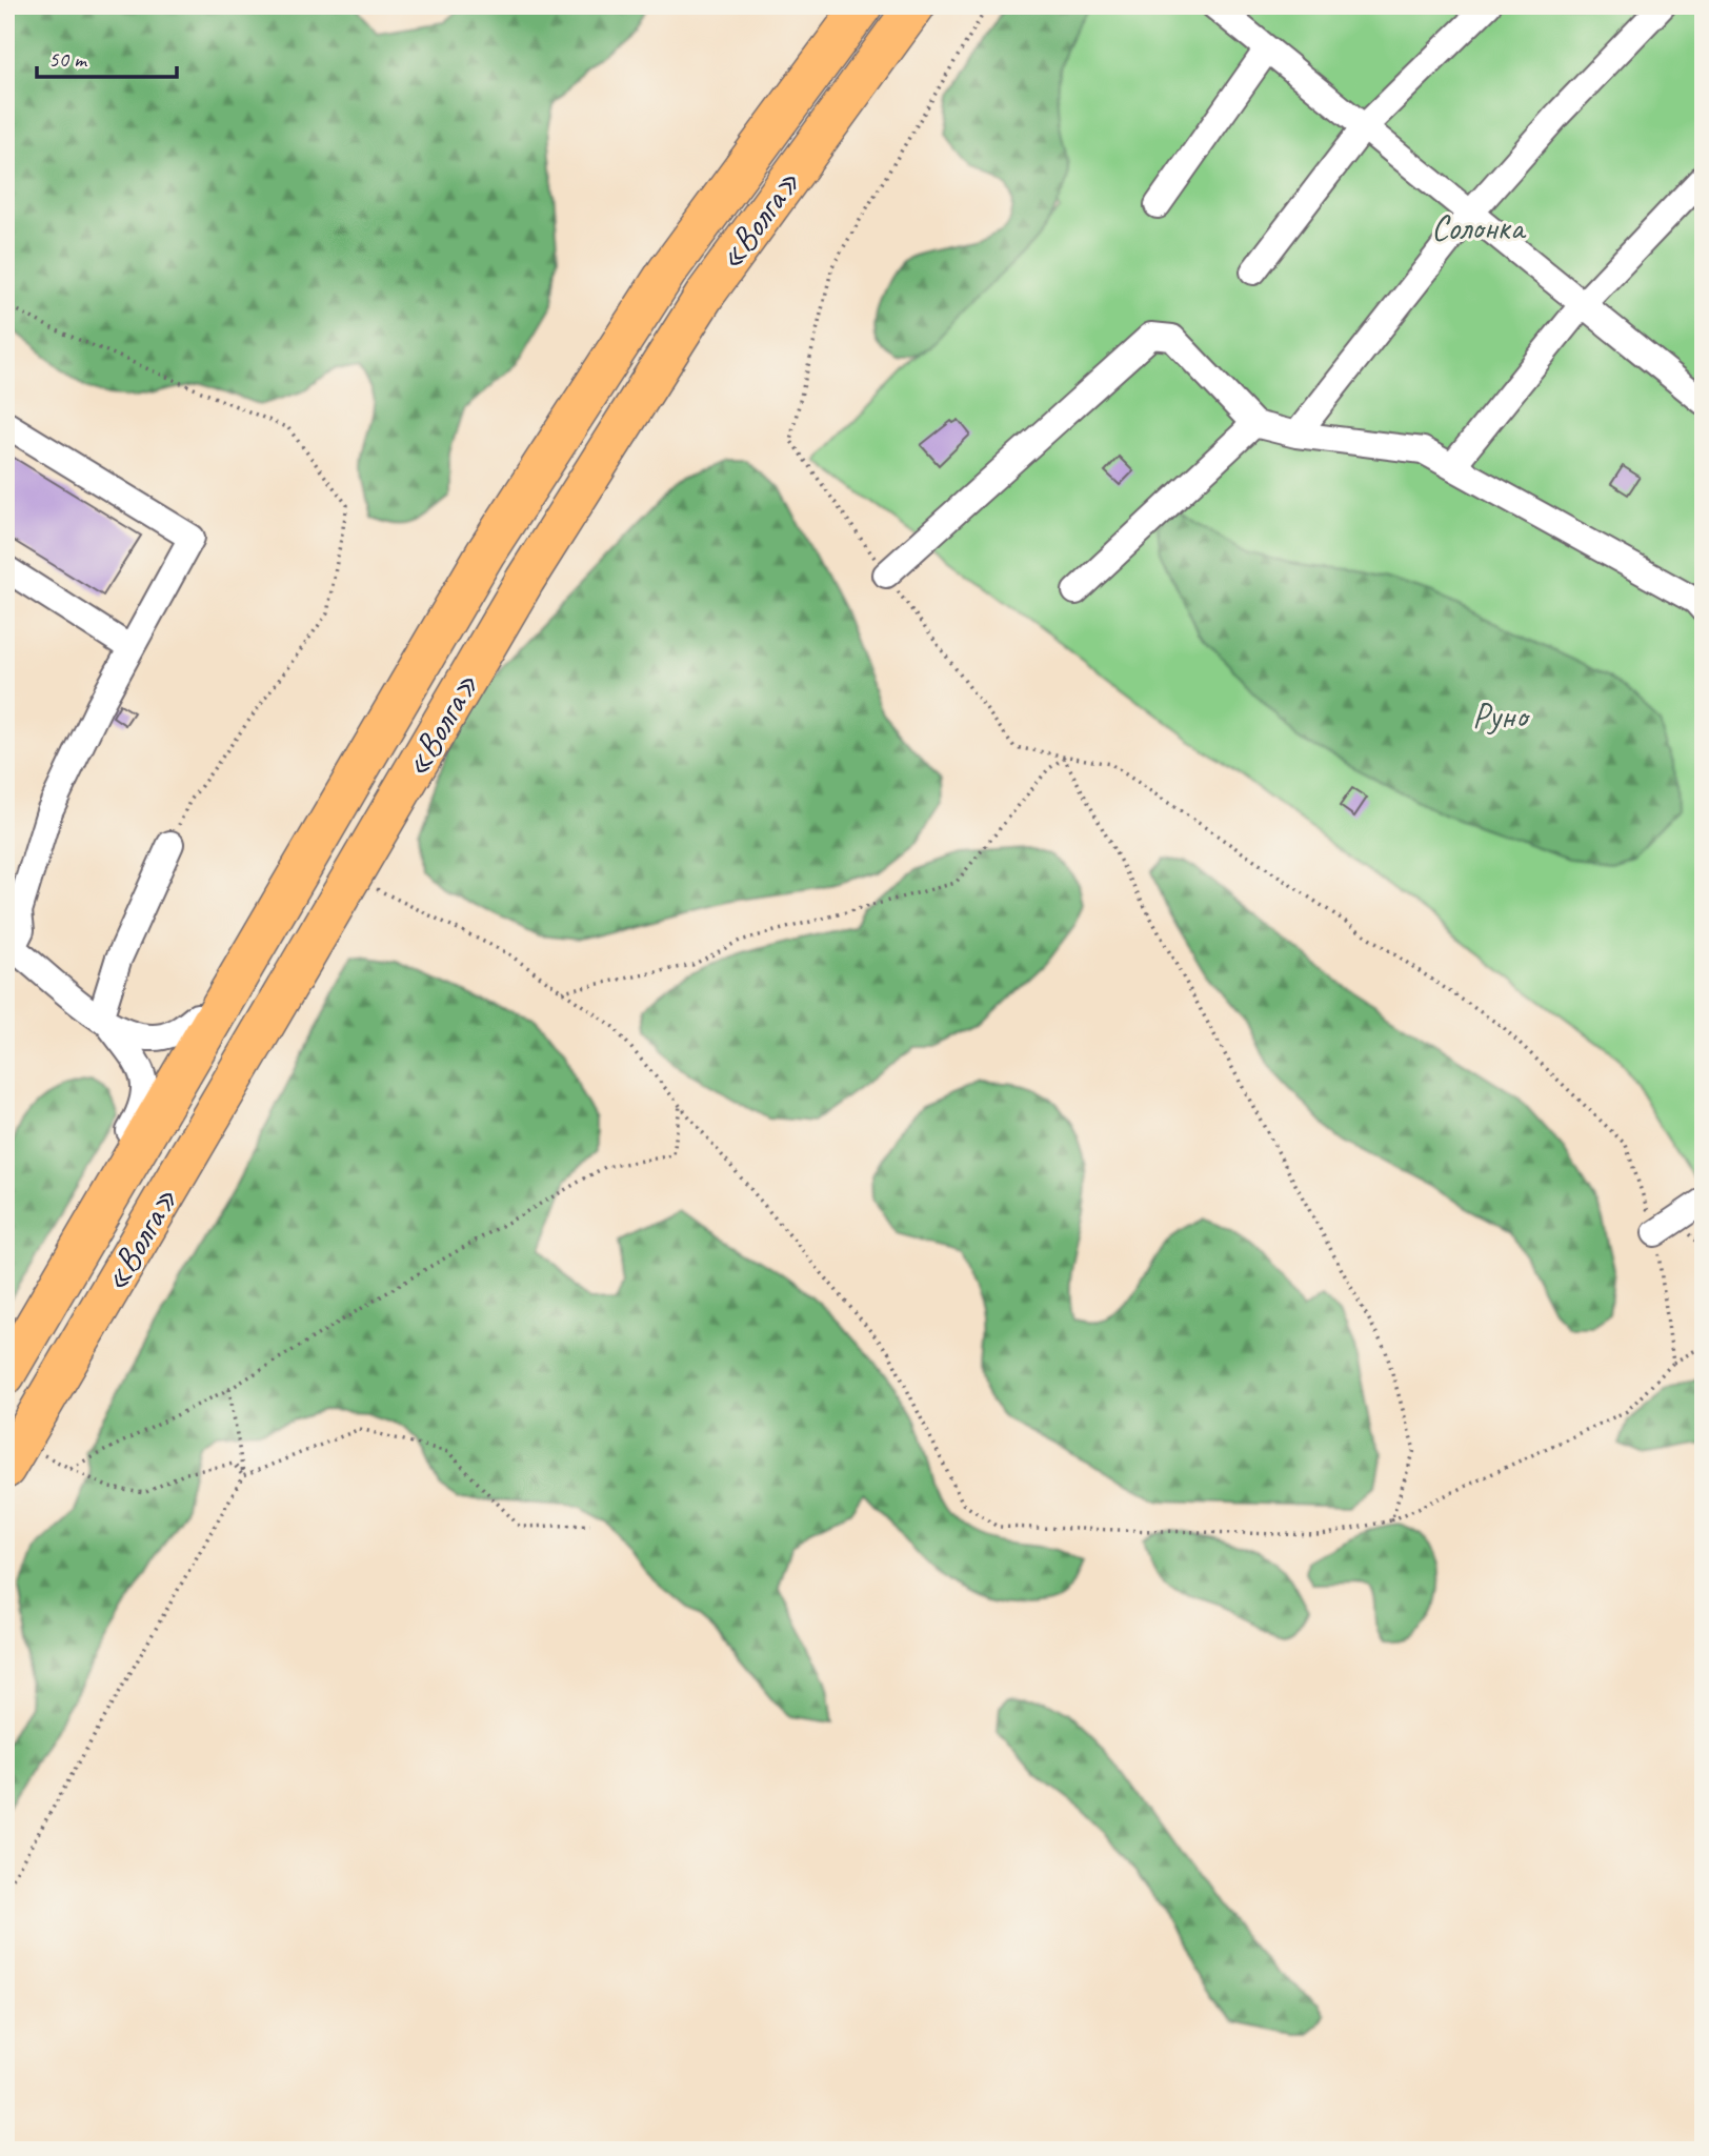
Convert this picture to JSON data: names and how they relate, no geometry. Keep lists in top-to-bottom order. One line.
{"streets":{"highway":["«Волга»"]},"parks":["Солонка","Руно"],"scale_bar":"50 m"}
